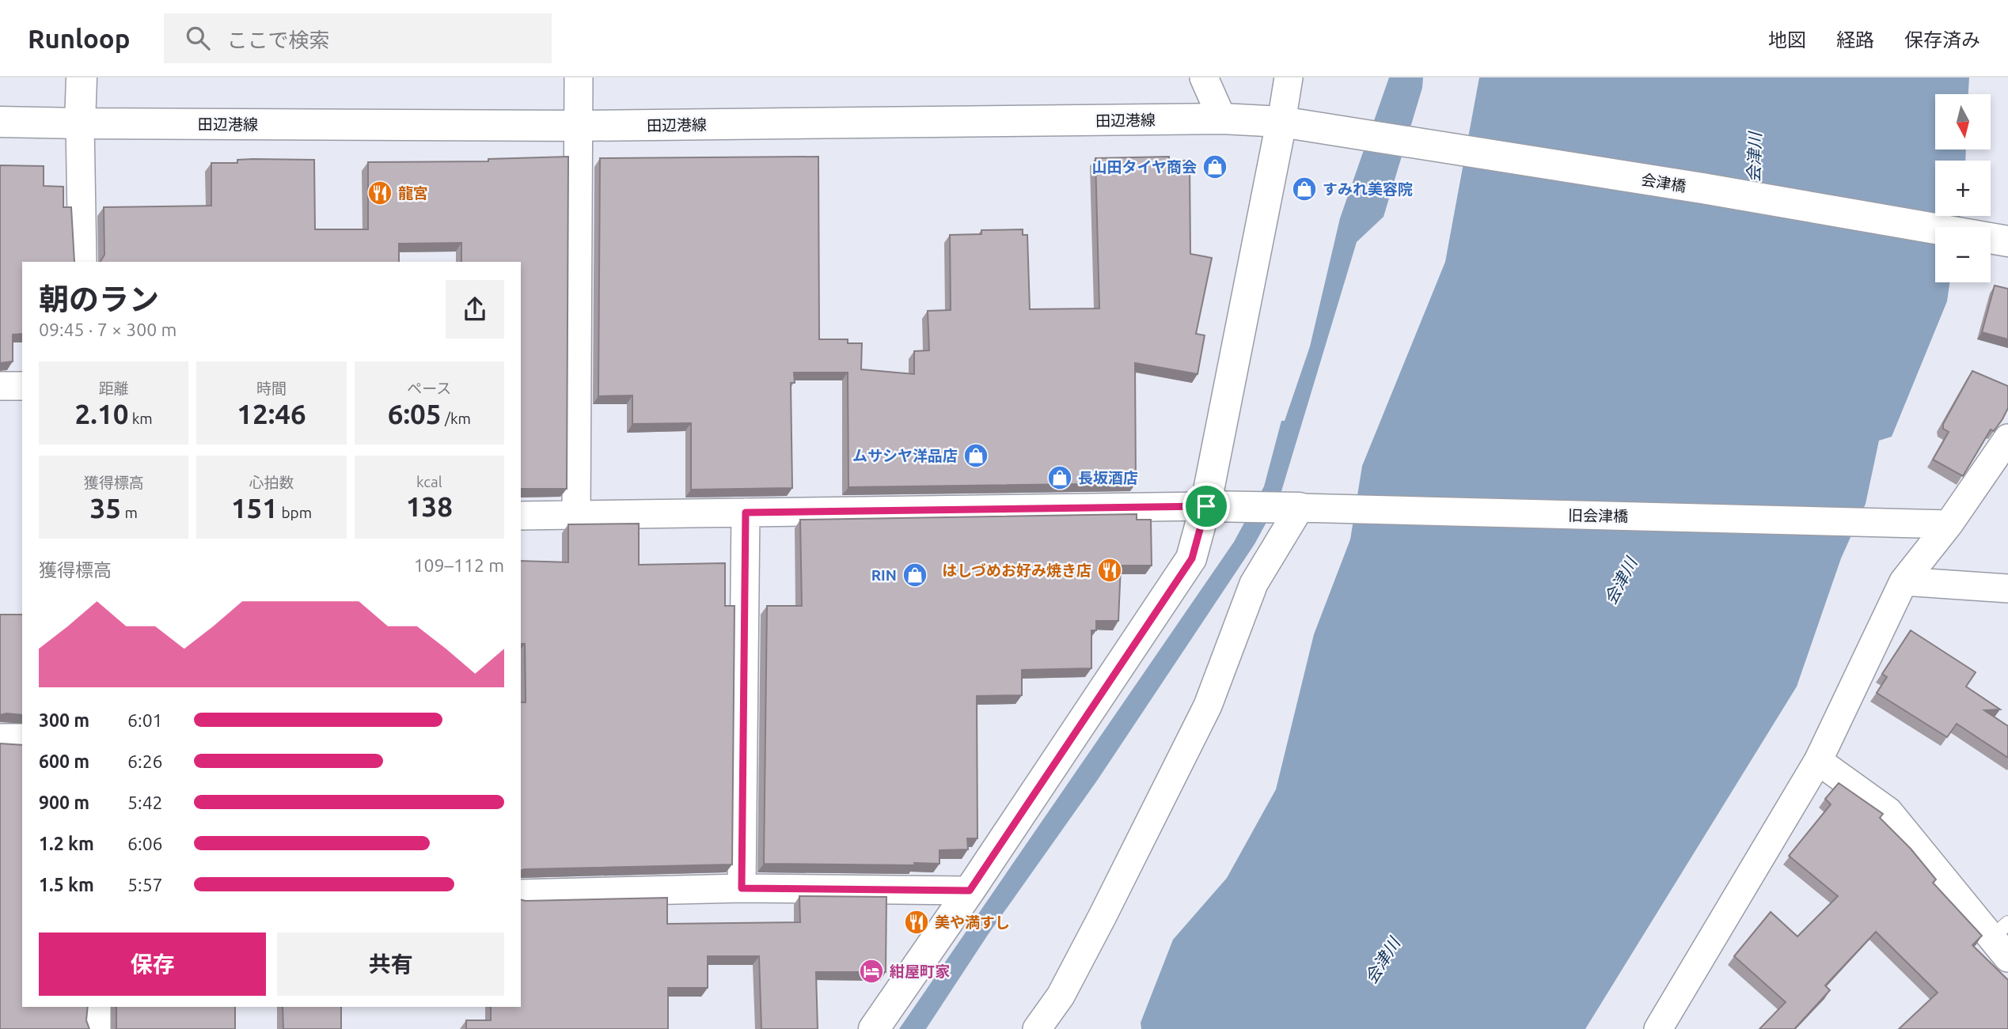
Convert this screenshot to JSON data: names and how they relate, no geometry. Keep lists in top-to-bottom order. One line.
{"streets":{"main road":["田辺港線","会津橋"],"street":["旧会津橋"]},"crossings":[["田辺港線","会津橋"]],"water":["会津川"],"places":{"shop":["山田タイヤ商会","すみれ美容院","ムサシヤ洋品店","長坂酒店","RIN"],"restaurant":["龍宮","はしづめお好み焼き店","美や満すし"],"hotel":["紺屋町家"]},"north":"bottom","page":{"header":"Runloop","search":"ここで検索","nav":["地図","経路","保存済み"],"map_buttons":["+","−"],"heading":["朝のラン","09:45 · 7 × 300 m"],"stats":[["距離","2.10 km"],["時間","12:46"],["ペース","6:05 /km"],["獲得標高","35 m"],["心拍数","151 bpm"],["kcal","138"]],"chart":["獲得標高","109–112 m"],"list":[{"name":"300 m","note":"6:01"},{"name":"600 m","note":"6:26"},{"name":"900 m","note":"5:42"},{"name":"1.2 km","note":"6:06"},{"name":"1.5 km","note":"5:57"}],"buttons":["保存","共有"]}}
